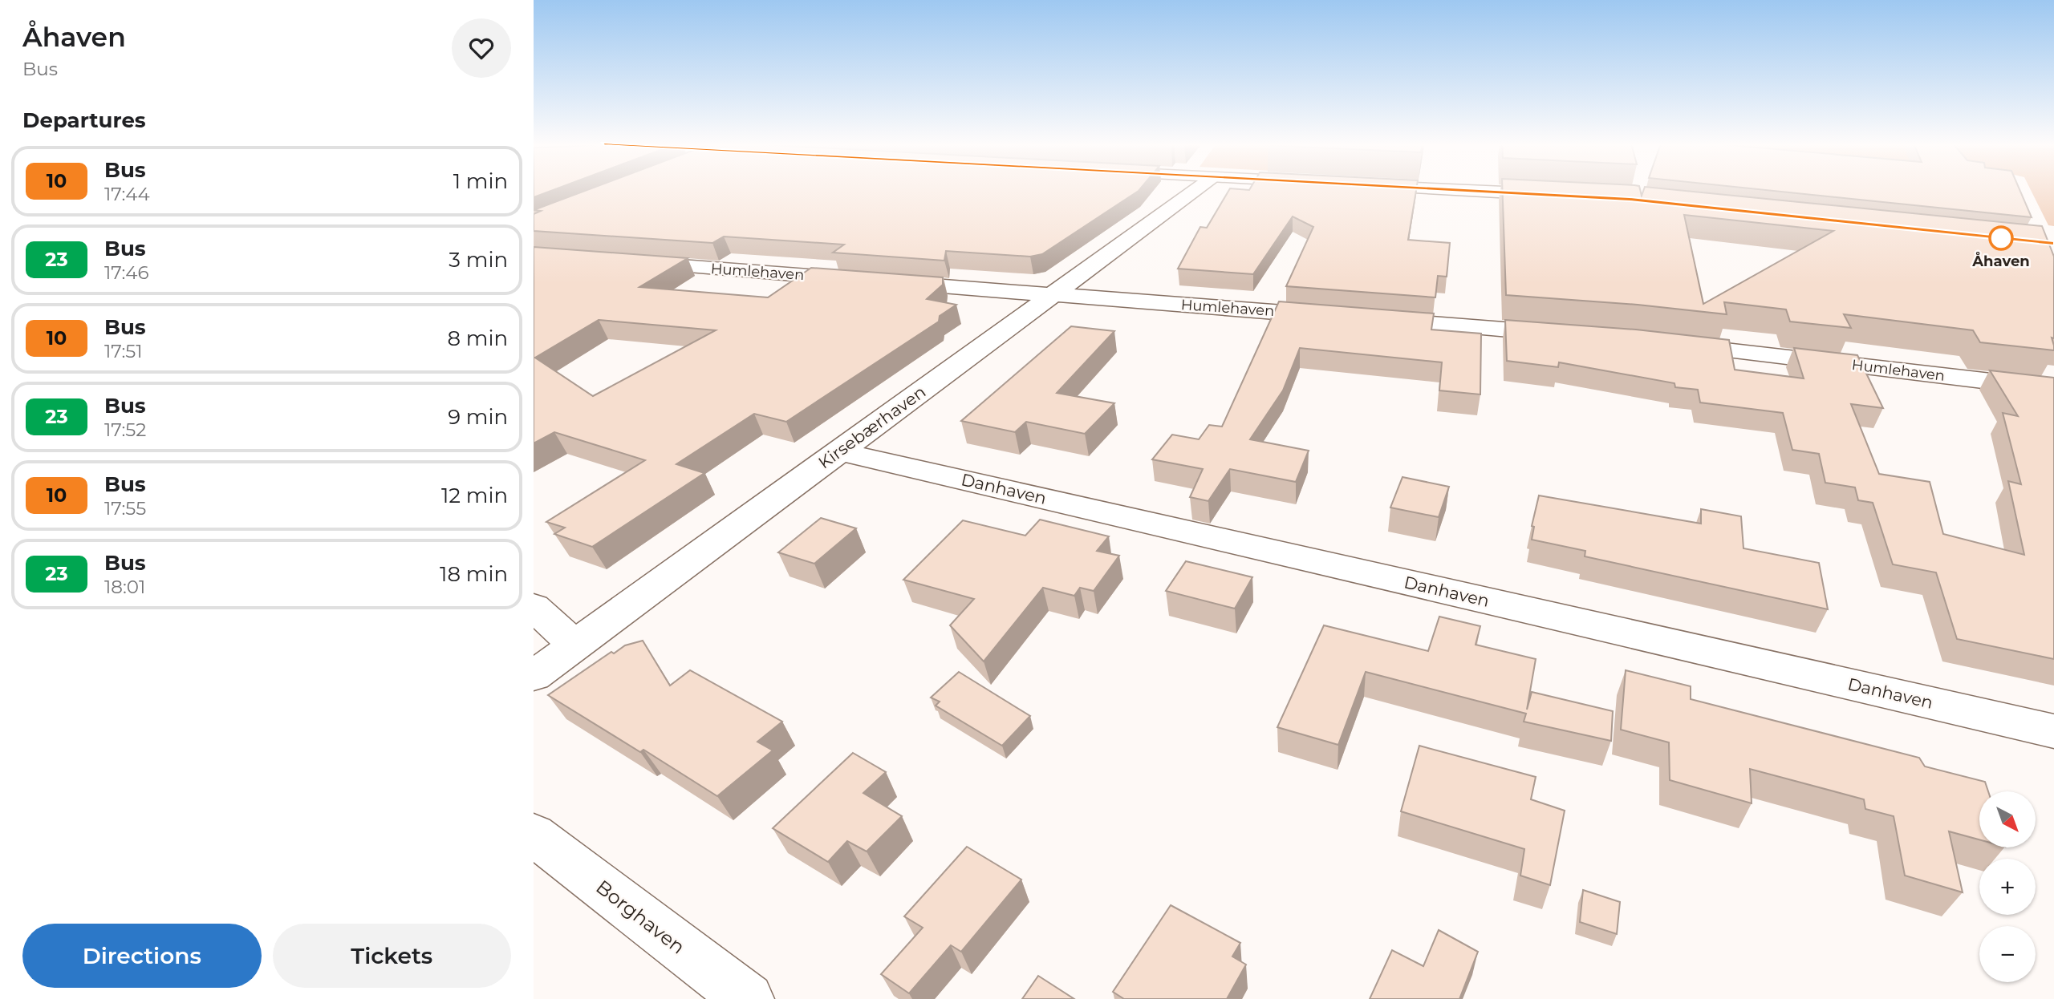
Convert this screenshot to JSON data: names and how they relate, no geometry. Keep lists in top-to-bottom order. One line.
{"streets":{"street":["Humlehaven","Kirsebærhaven","Danhaven","Borghaven"]},"crossings":[["Humlehaven","Kirsebærhaven"],["Kirsebærhaven","Danhaven"]],"places":["Åhaven"],"lines":["bus line 10"],"north":"bottom right","page":{"heading":[["Åhaven","Bus"],"Departures"],"list":[{"mark":"10","name":"Bus","note":"17:44","value":"1 min"},{"mark":"23","name":"Bus","note":"17:46","value":"3 min"},{"mark":"10","name":"Bus","note":"17:51","value":"8 min"},{"mark":"23","name":"Bus","note":"17:52","value":"9 min"},{"mark":"10","name":"Bus","note":"17:55","value":"12 min"},{"mark":"23","name":"Bus","note":"18:01","value":"18 min"}],"map_buttons":["+","−"],"buttons":["Directions","Tickets"]}}
